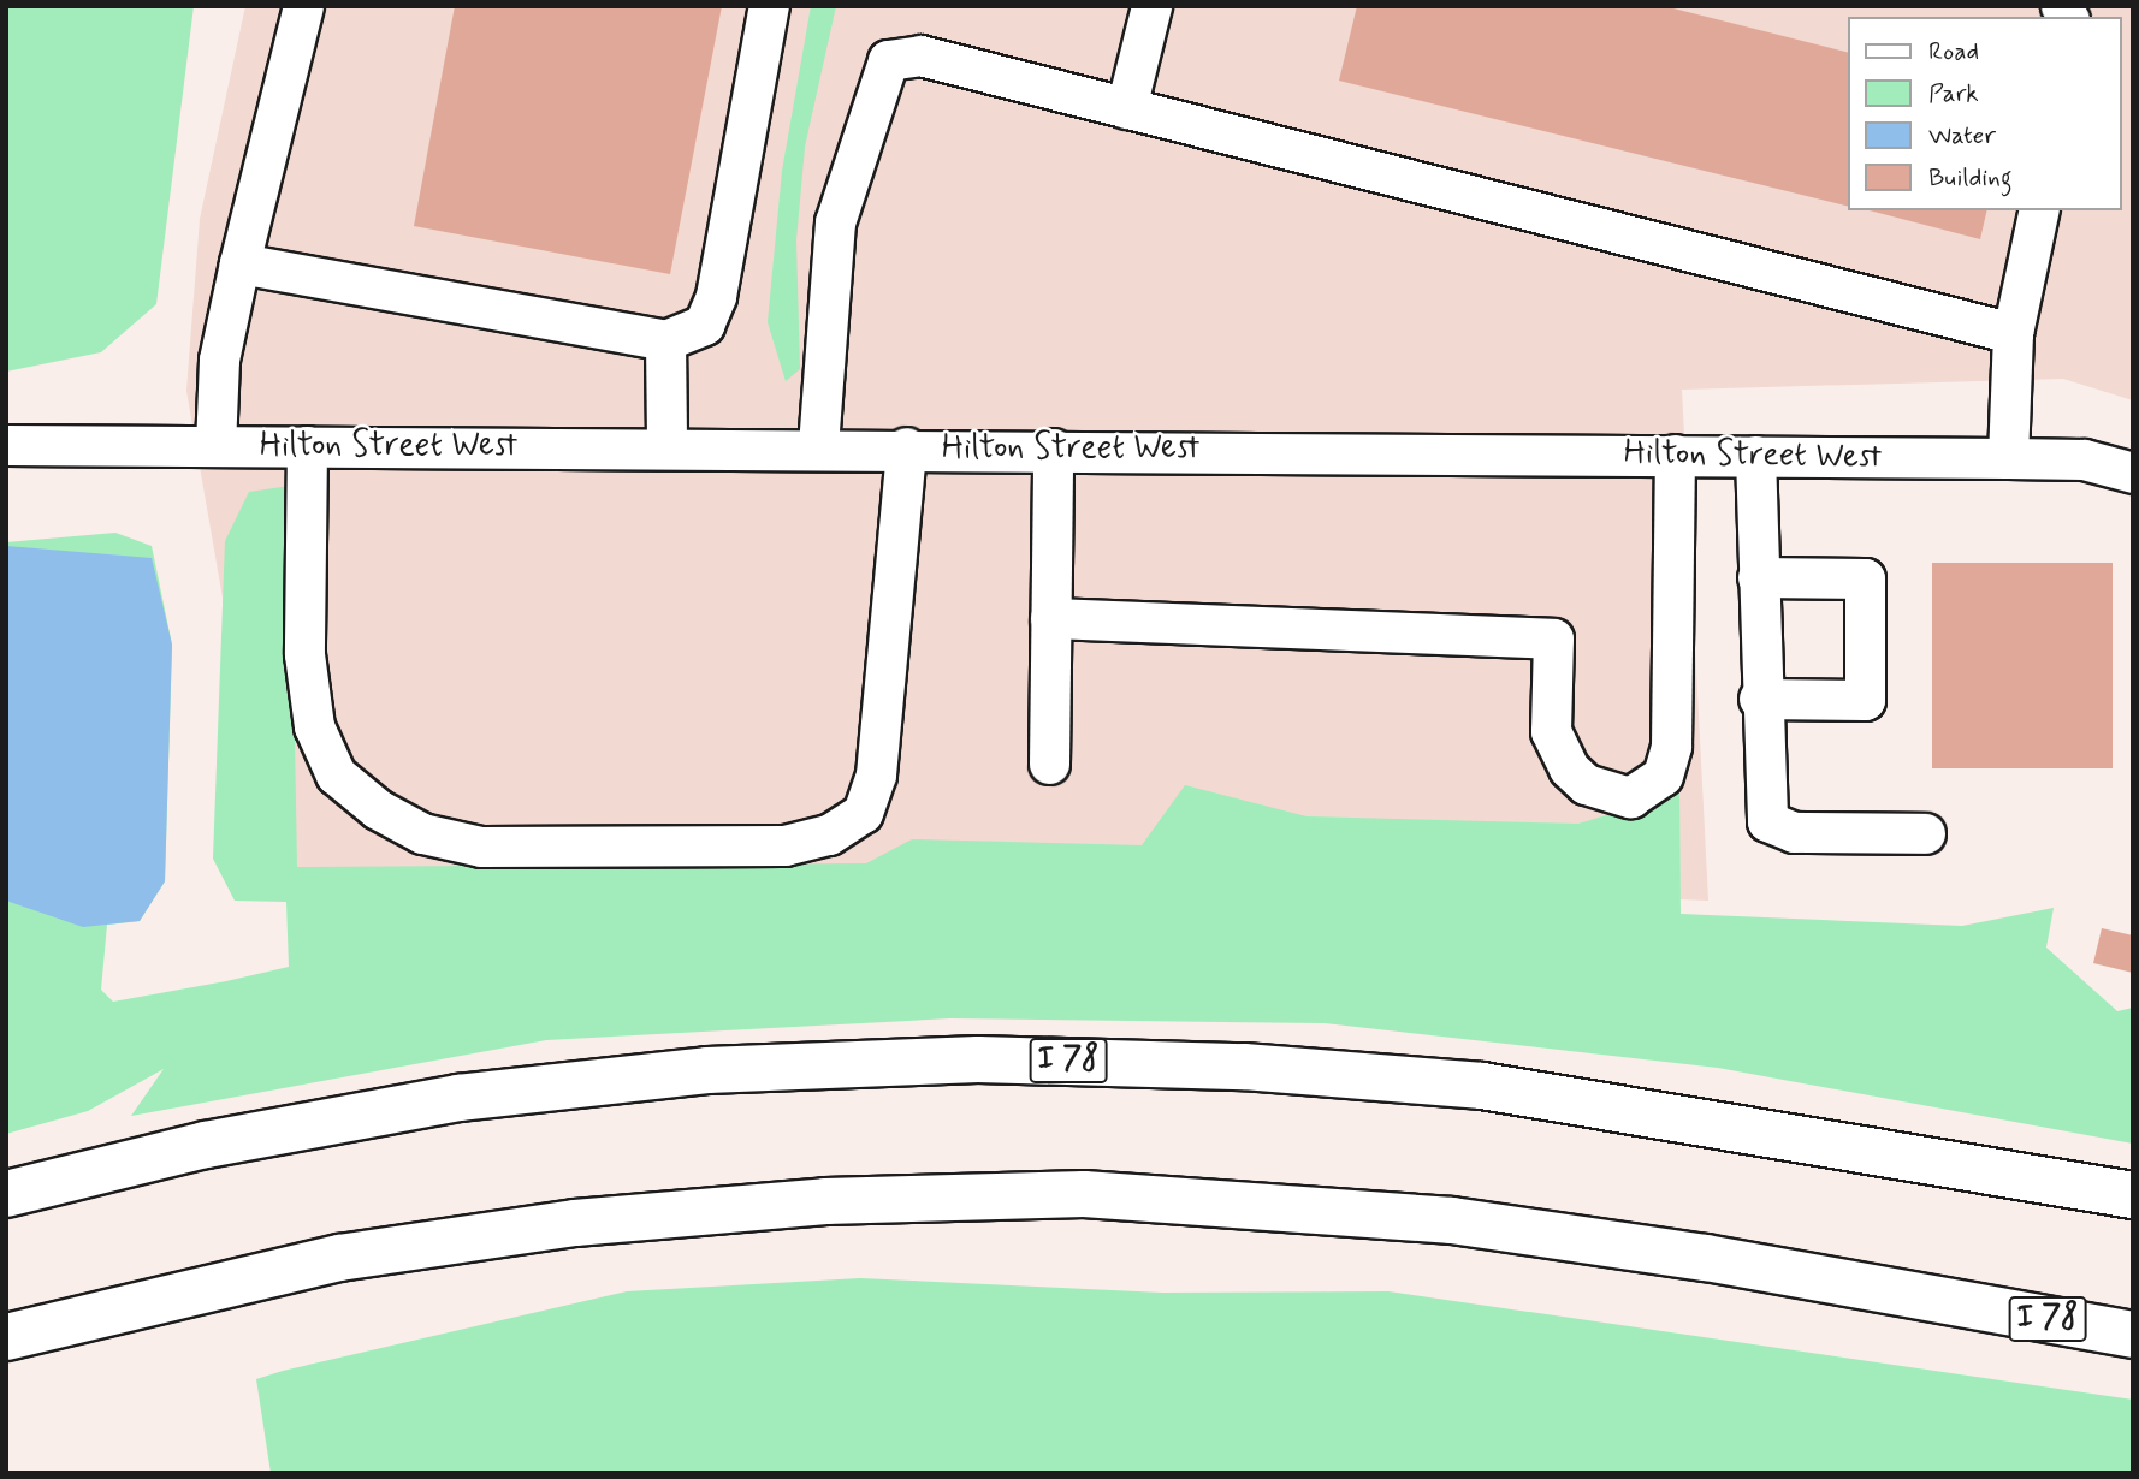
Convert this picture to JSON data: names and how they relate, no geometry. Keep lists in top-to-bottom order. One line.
{"streets":{"highway":["I 78"],"street":["Hilton Street West"]},"legend":["Road","Park","Water","Building"]}
